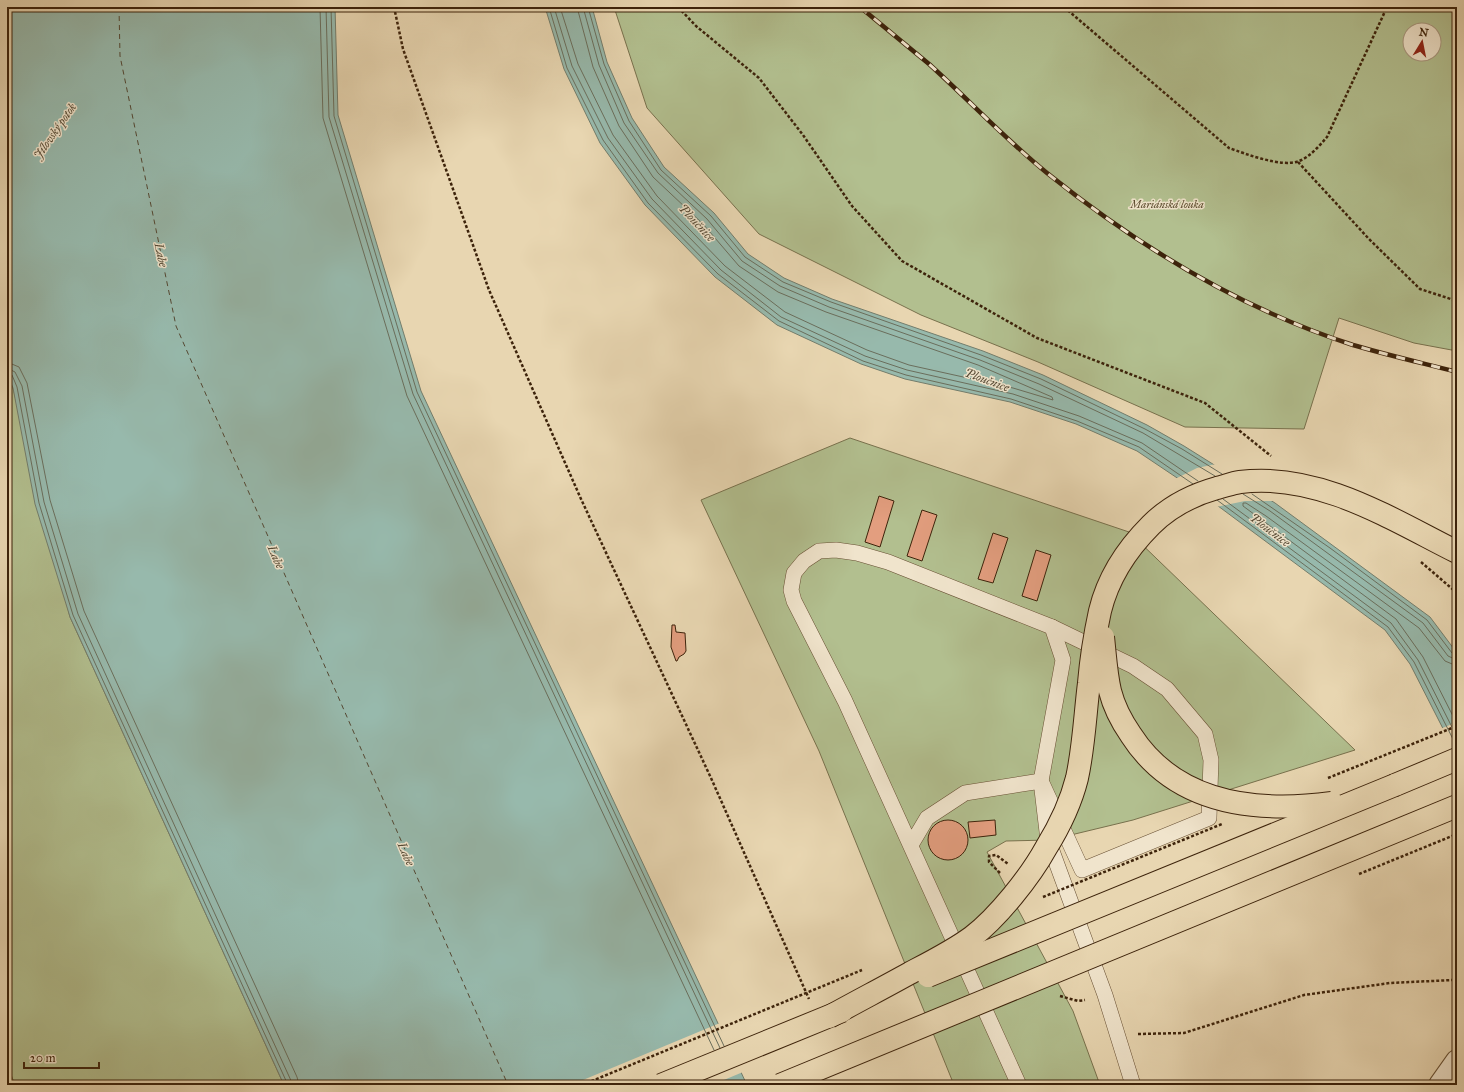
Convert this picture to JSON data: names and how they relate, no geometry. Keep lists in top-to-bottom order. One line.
{"water":["Jílovský potok","Ploučnice","Labe"],"parks":["Mariánská louka"],"scale_bar":"20 m","north":"top"}
